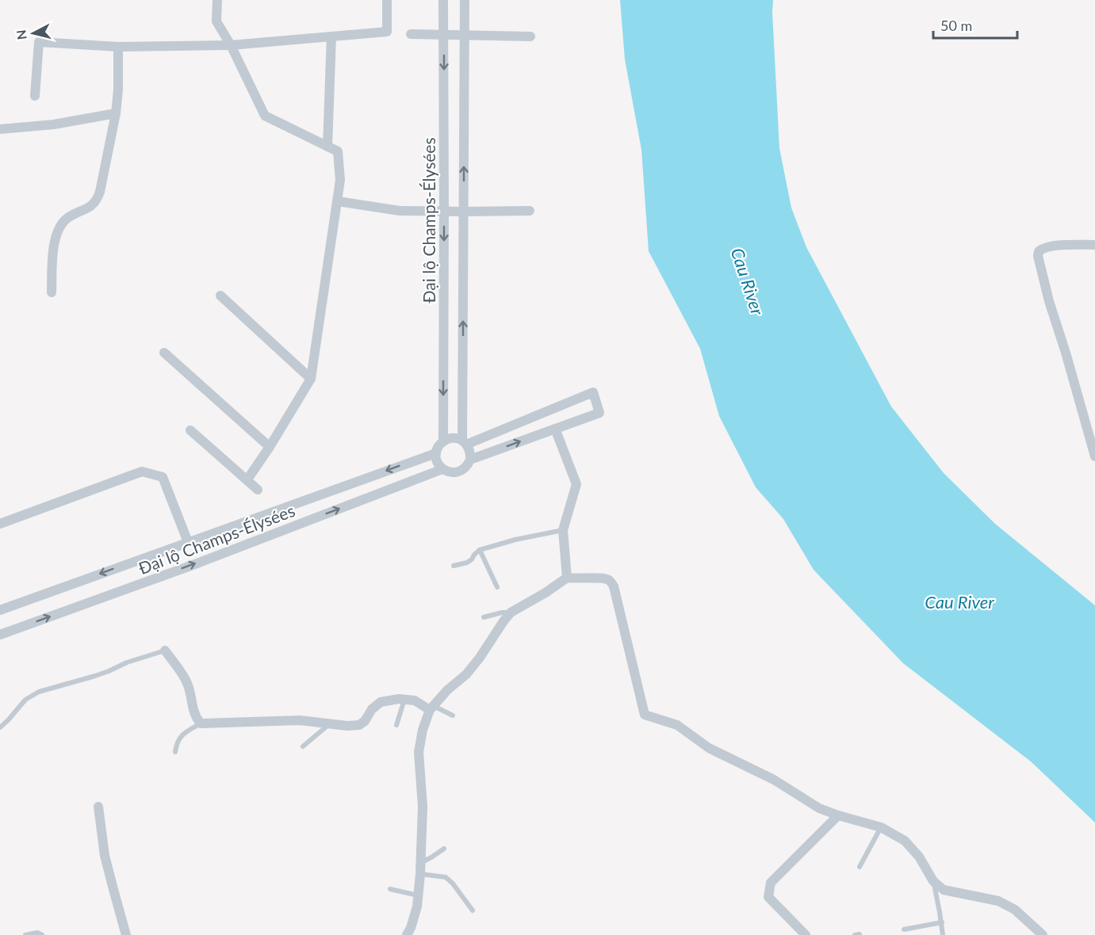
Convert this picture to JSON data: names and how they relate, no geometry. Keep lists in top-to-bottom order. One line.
{"streets":{"street":["Đại lộ Champs-Élysées"]},"water":["Cau River"],"scale_bar":"50 m","north":"left"}
